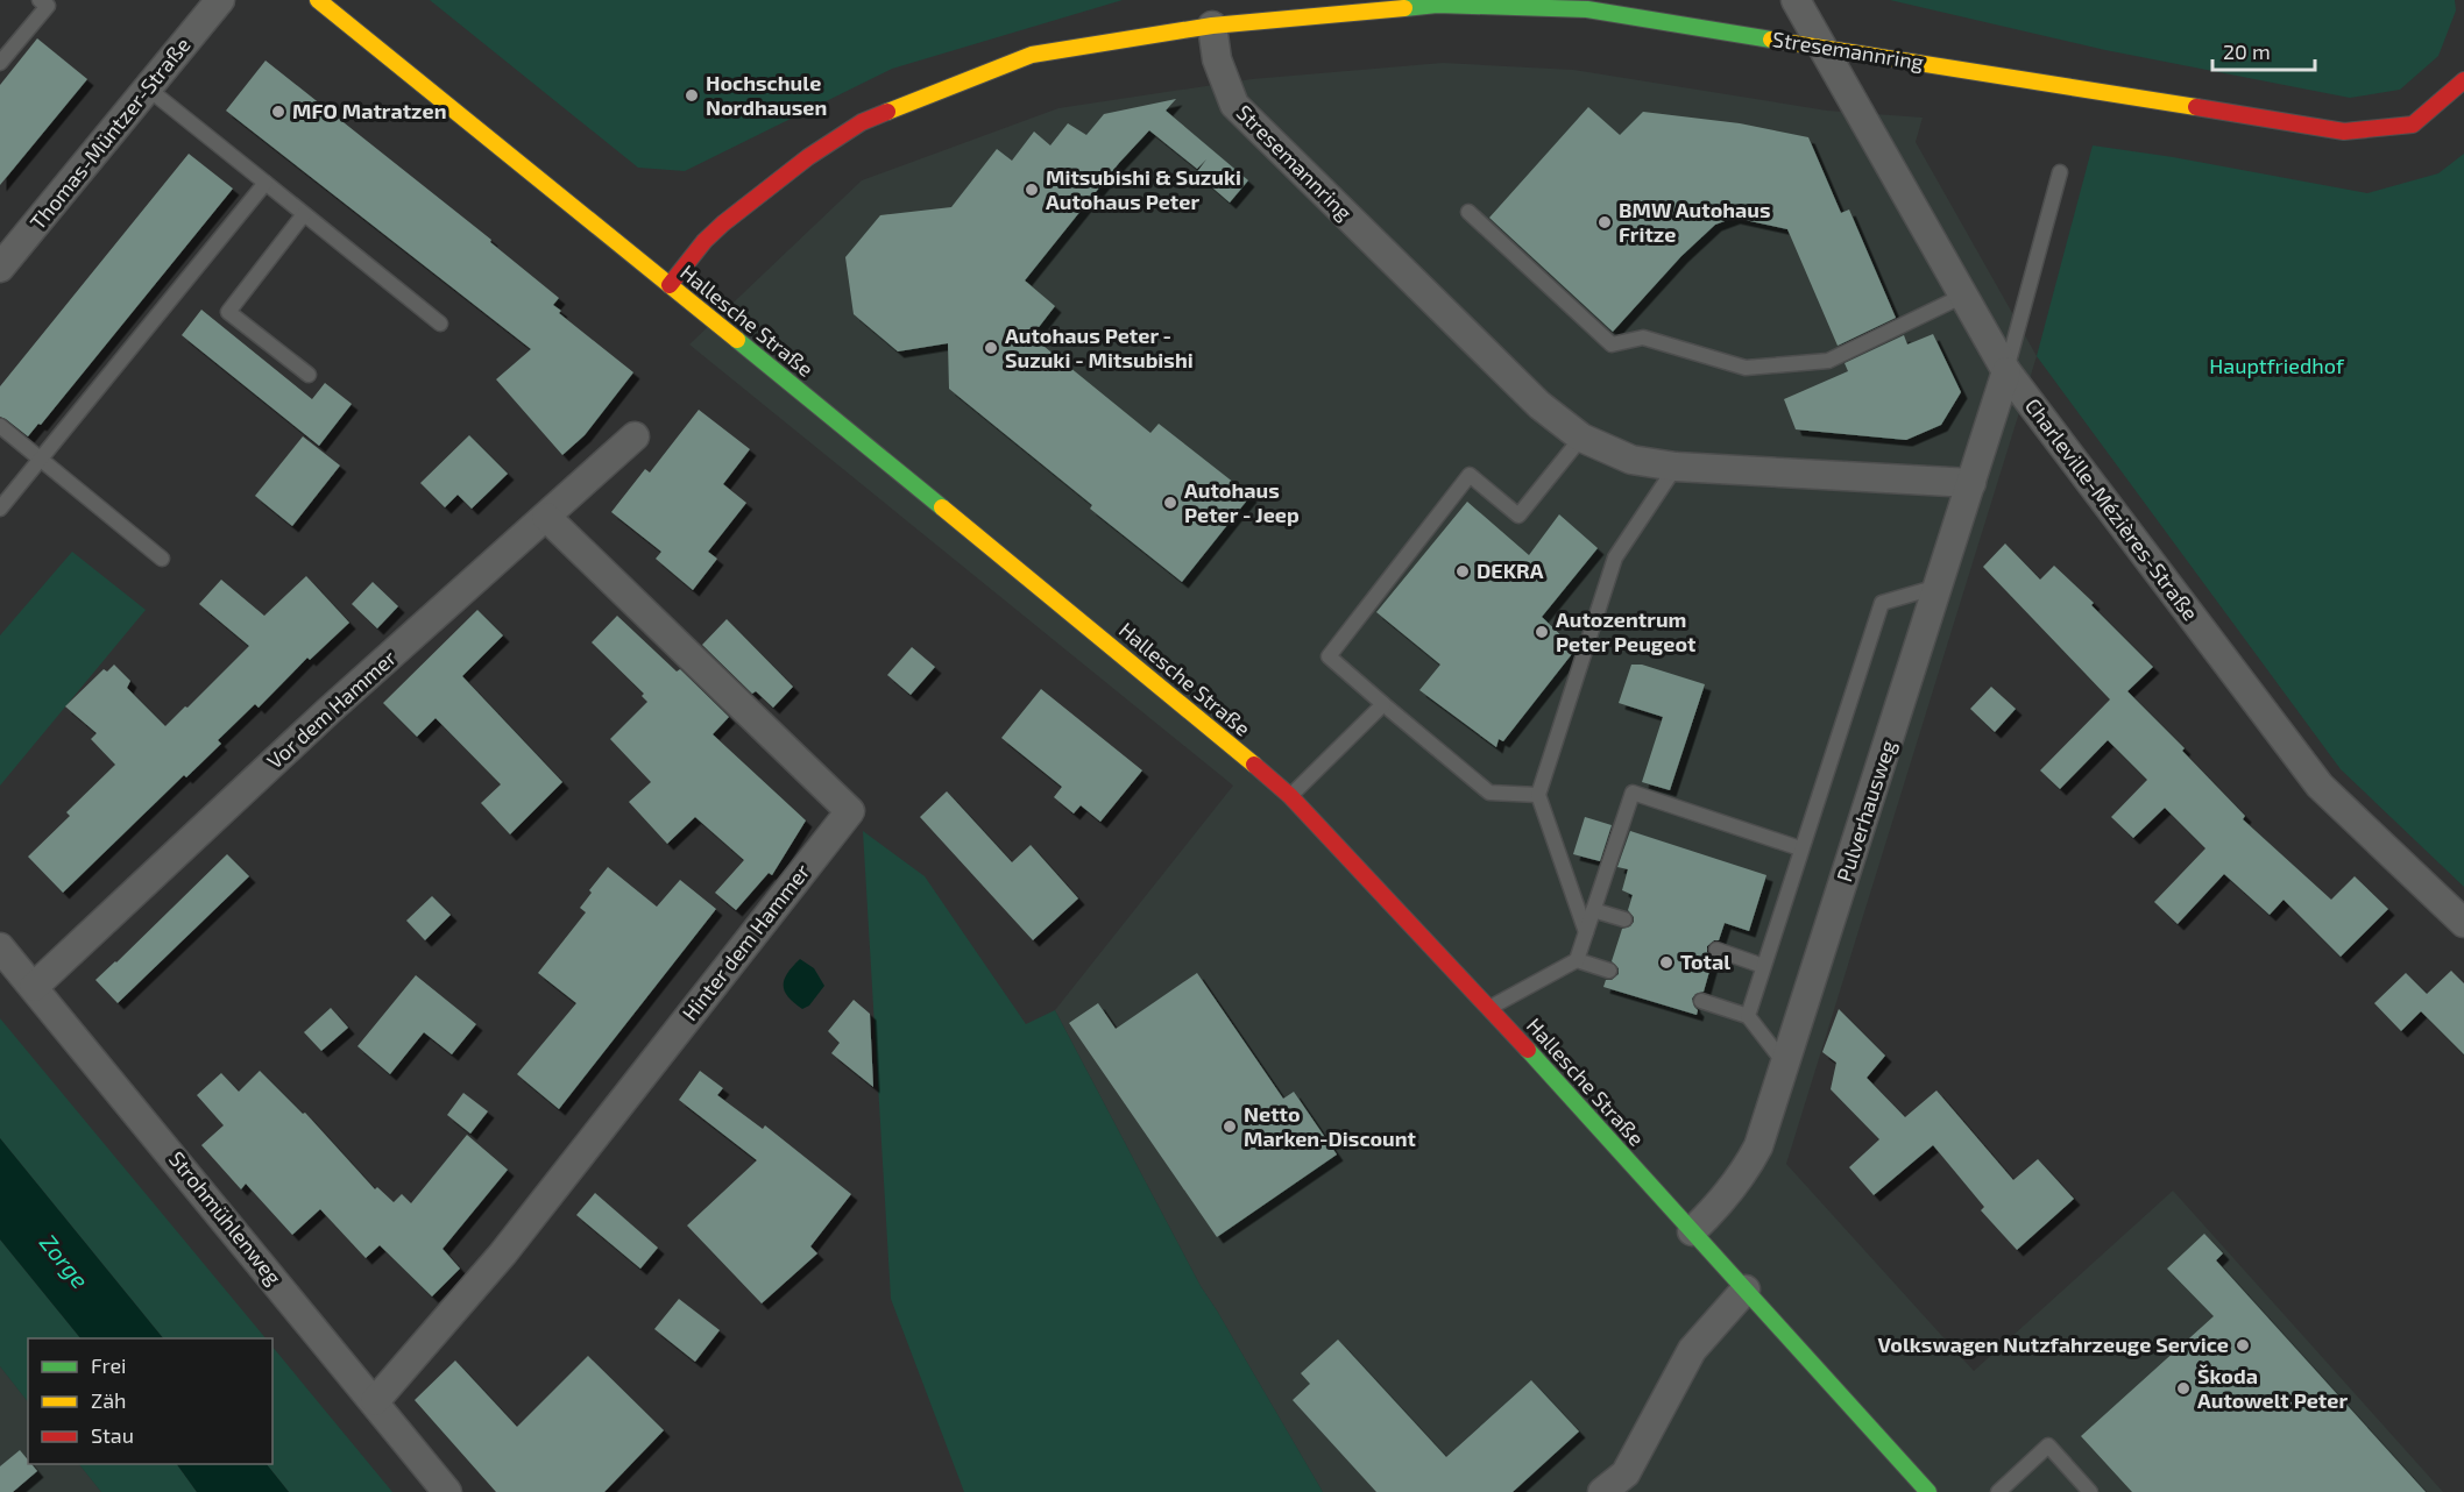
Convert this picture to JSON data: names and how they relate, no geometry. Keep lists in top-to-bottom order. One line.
{"streets":{"main road":["Stresemannring","Hallesche Straße"],"street":["Thomas-Müntzer-Straße","Charleville-Mézières-Straße","Vor dem Hammer","Pulverhausweg","Hinter dem Hammer","Strohmühlenweg"]},"crossings":[["Stresemannring","Hallesche Straße"],["Stresemannring","Charleville-Mézières-Straße"],["Stresemannring","Pulverhausweg"],["Hallesche Straße","Pulverhausweg"],["Charleville-Mézières-Straße","Pulverhausweg"],["Vor dem Hammer","Hinter dem Hammer"],["Vor dem Hammer","Strohmühlenweg"],["Hinter dem Hammer","Strohmühlenweg"]],"water":["Zorge"],"parks":["Hauptfriedhof"],"places":["Hochschule Nordhausen","MFO Matratzen","Mitsubishi & Suzuki Autohaus Peter","BMW Autohaus Fritze","Autohaus Peter - Suzuki - Mitsubishi","Autohaus Peter - Jeep","DEKRA","Autozentrum Peter Peugeot","Total","Netto Marken-Discount","Volkswagen Nutzfahrzeuge Service","Škoda Autowelt Peter"],"legend":["Frei","Zäh","Stau"],"scale_bar":"20 m"}
